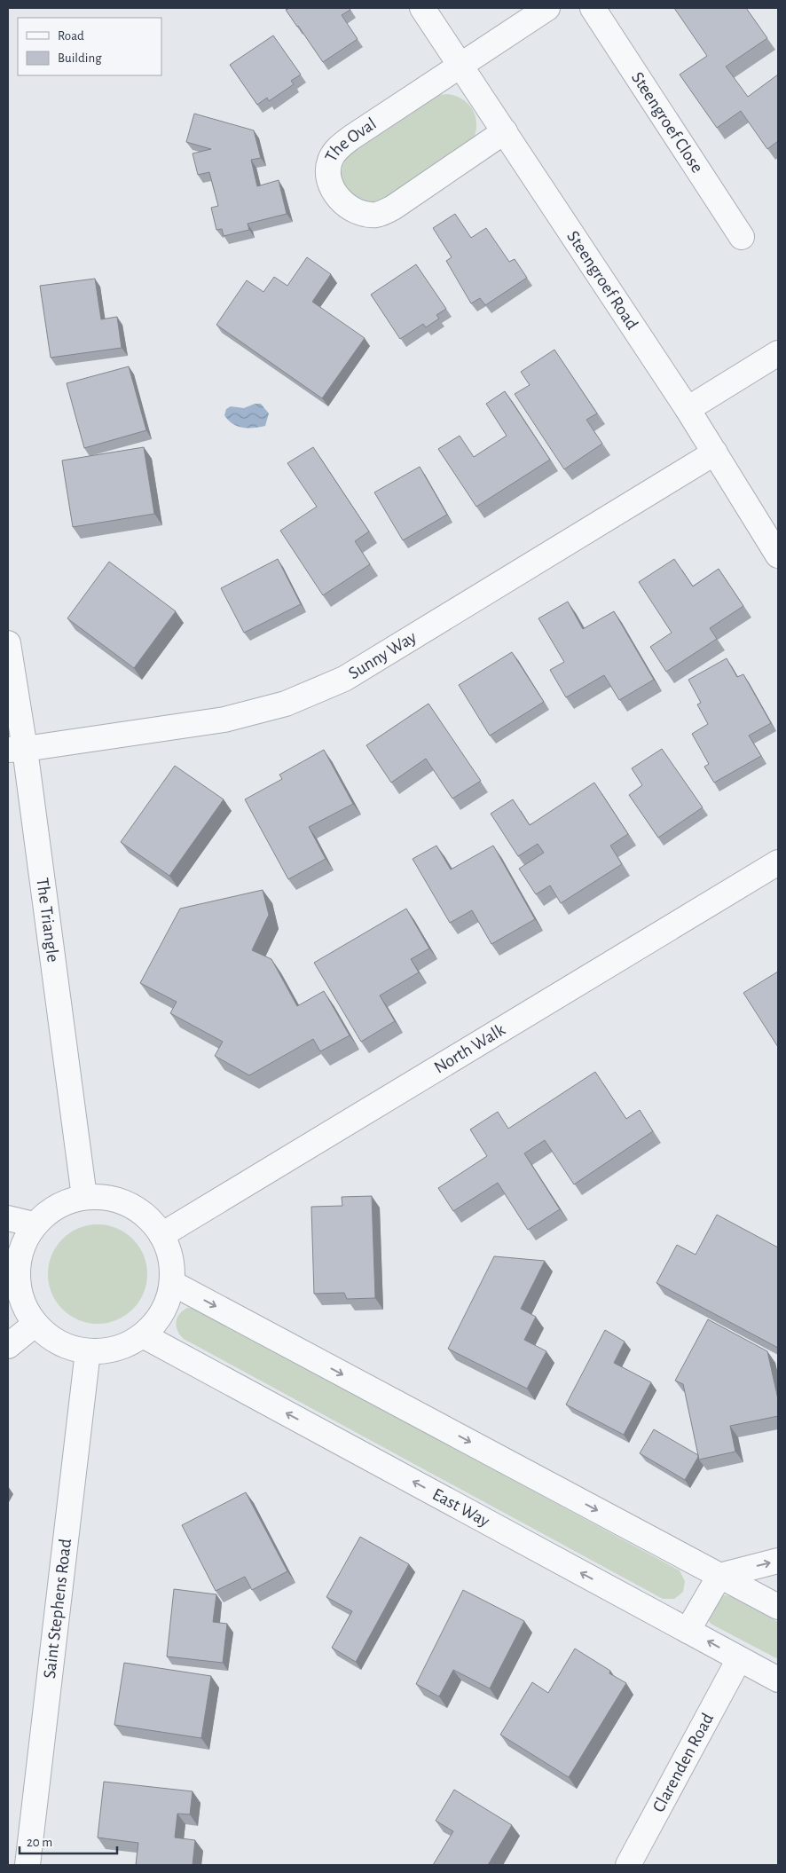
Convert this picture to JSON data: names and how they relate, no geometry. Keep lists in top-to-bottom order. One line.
{"streets":{"street":["Steengroef Close","The Oval","Steengroef Road","Sunny Way","The Triangle","North Walk","East Way","Saint Stephens Road","Clarenden Road"]},"crossings":[["The Oval","Steengroef Road"],["Steengroef Road","Sunny Way"],["Sunny Way","The Triangle"],["The Triangle","North Walk"],["The Triangle","East Way"],["The Triangle","Saint Stephens Road"],["North Walk","East Way"],["North Walk","Saint Stephens Road"],["East Way","Saint Stephens Road"],["East Way","Clarenden Road"]],"legend":["Road","Building"],"scale_bar":"20 m"}
